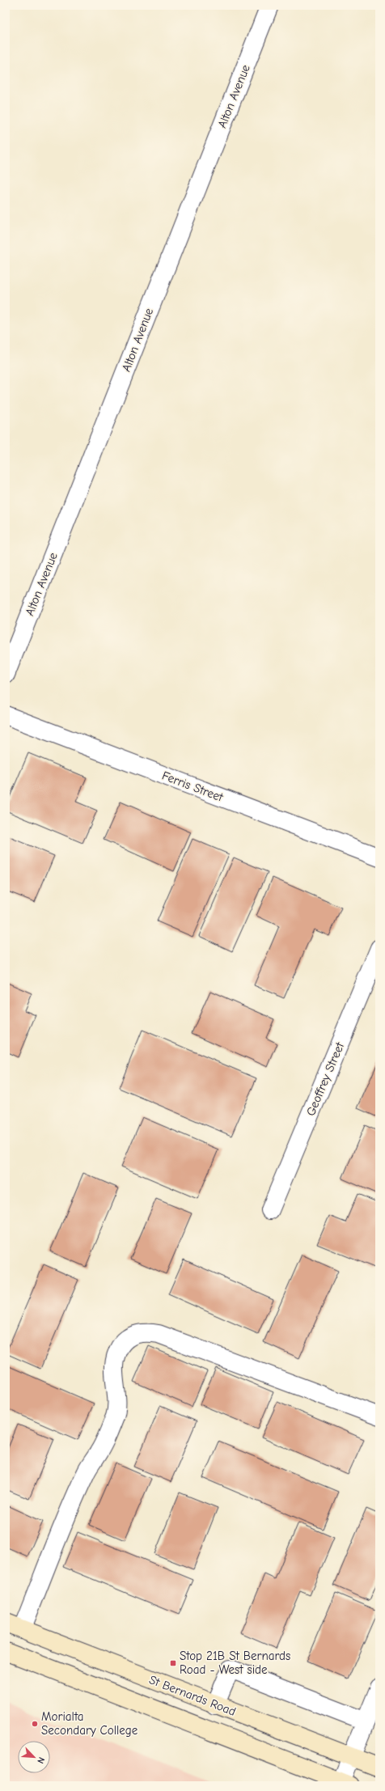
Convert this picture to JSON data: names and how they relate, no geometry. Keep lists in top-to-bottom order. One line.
{"streets":{"main road":["St Bernards Road"],"street":["Alton Avenue","Ferris Street","Geoffrey Street"]},"places":{"transit":["Stop 21B St Bernards Road - West side"],"other":["Morialta Secondary College"]},"north":"bottom right"}
